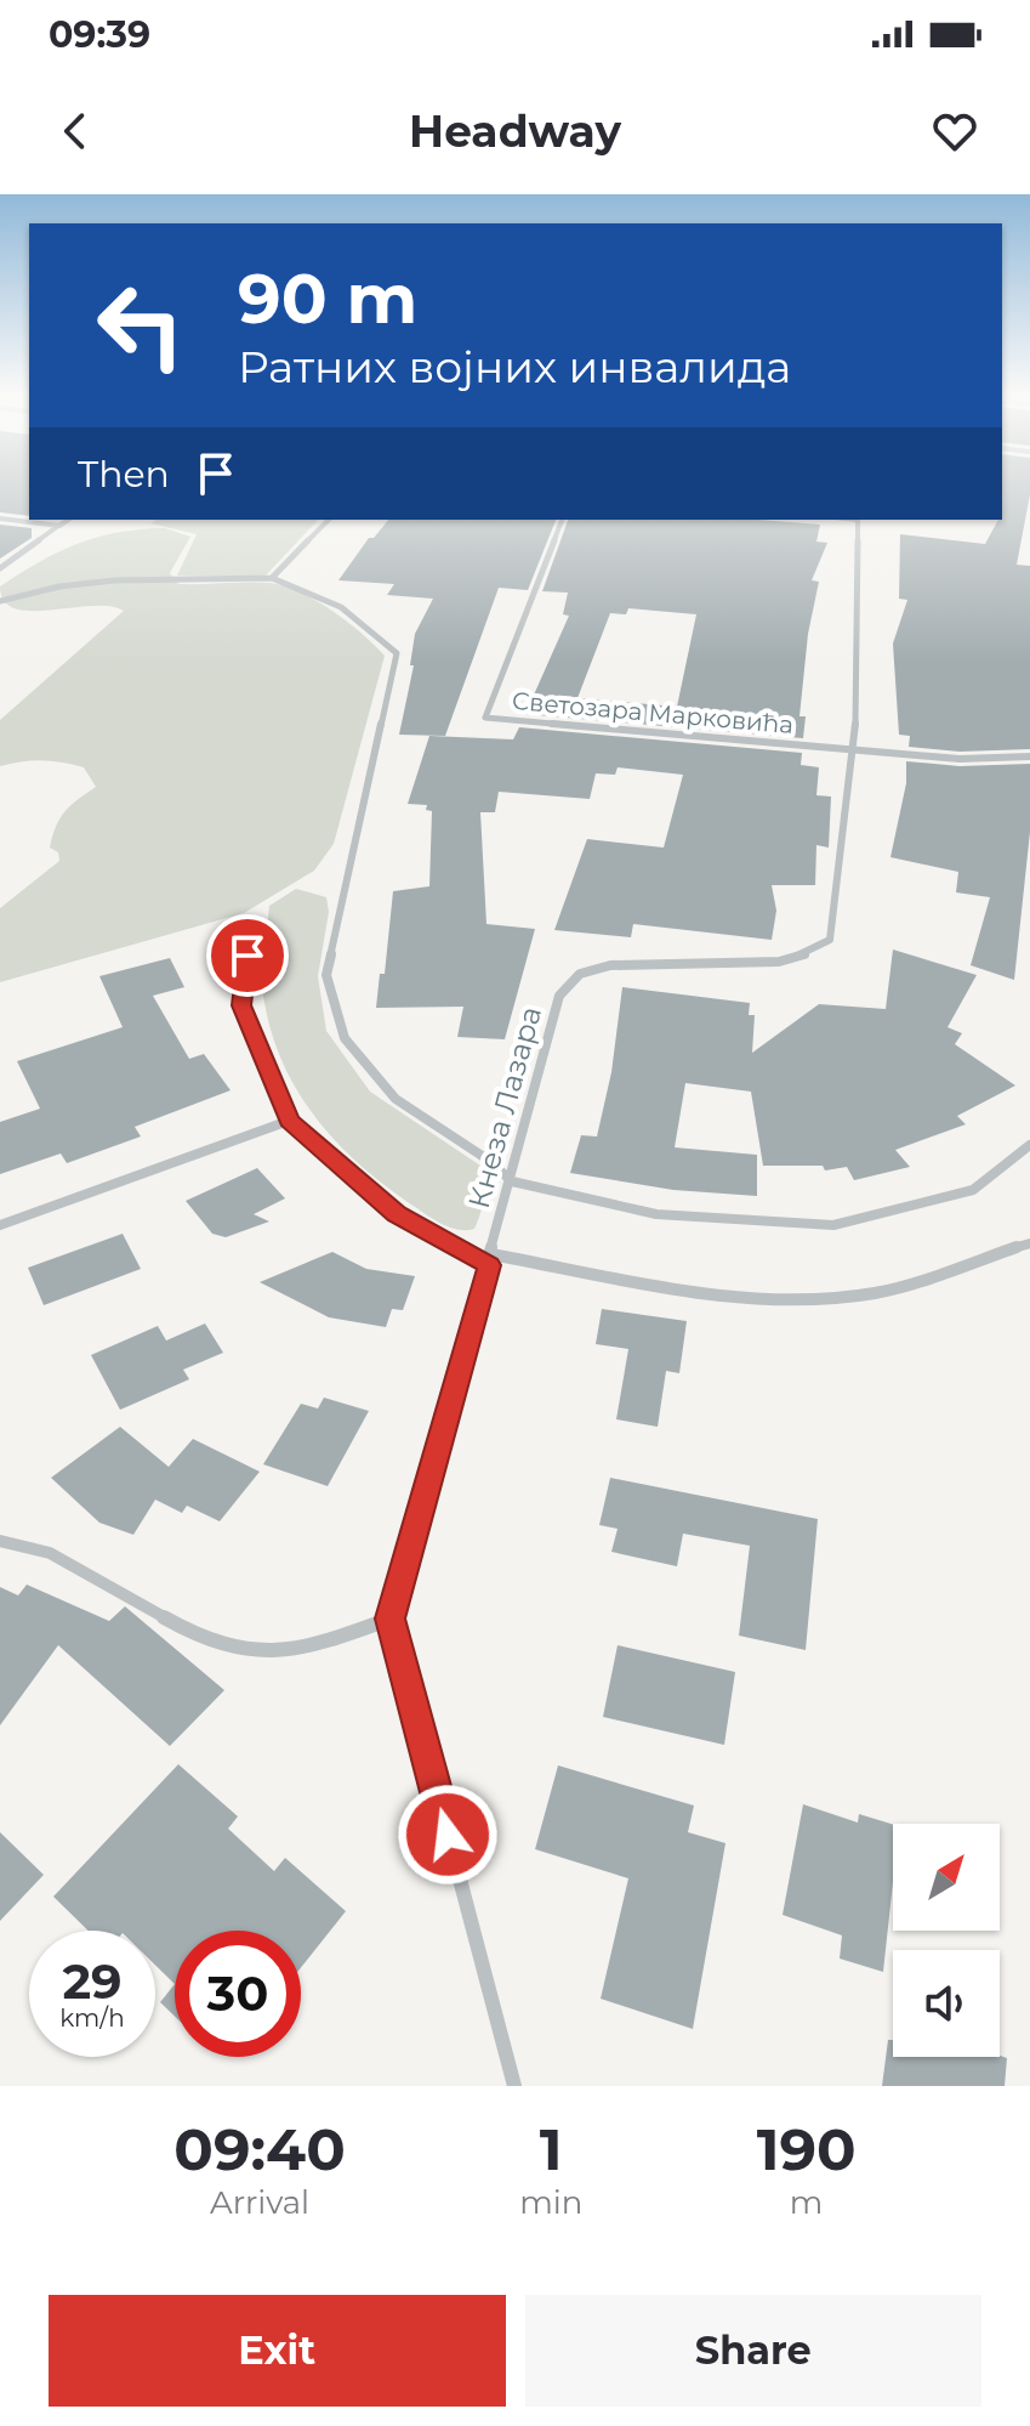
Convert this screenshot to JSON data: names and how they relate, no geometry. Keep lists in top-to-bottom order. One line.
{"streets":{"street":["Светозара Марковића","Кнеза Лазара"]},"crossings":[["Светозара Марковића","Кнеза Лазара"]],"north":"top right","page":{"status":"09:39","header":"Headway","turn":["90 m","Ратних војних инвалида"],"then":"Then","speed":"29 km/h","limit":"30","eta":["09:40","Arrival","1","min","190","m"],"buttons":["Exit","Share"]}}
